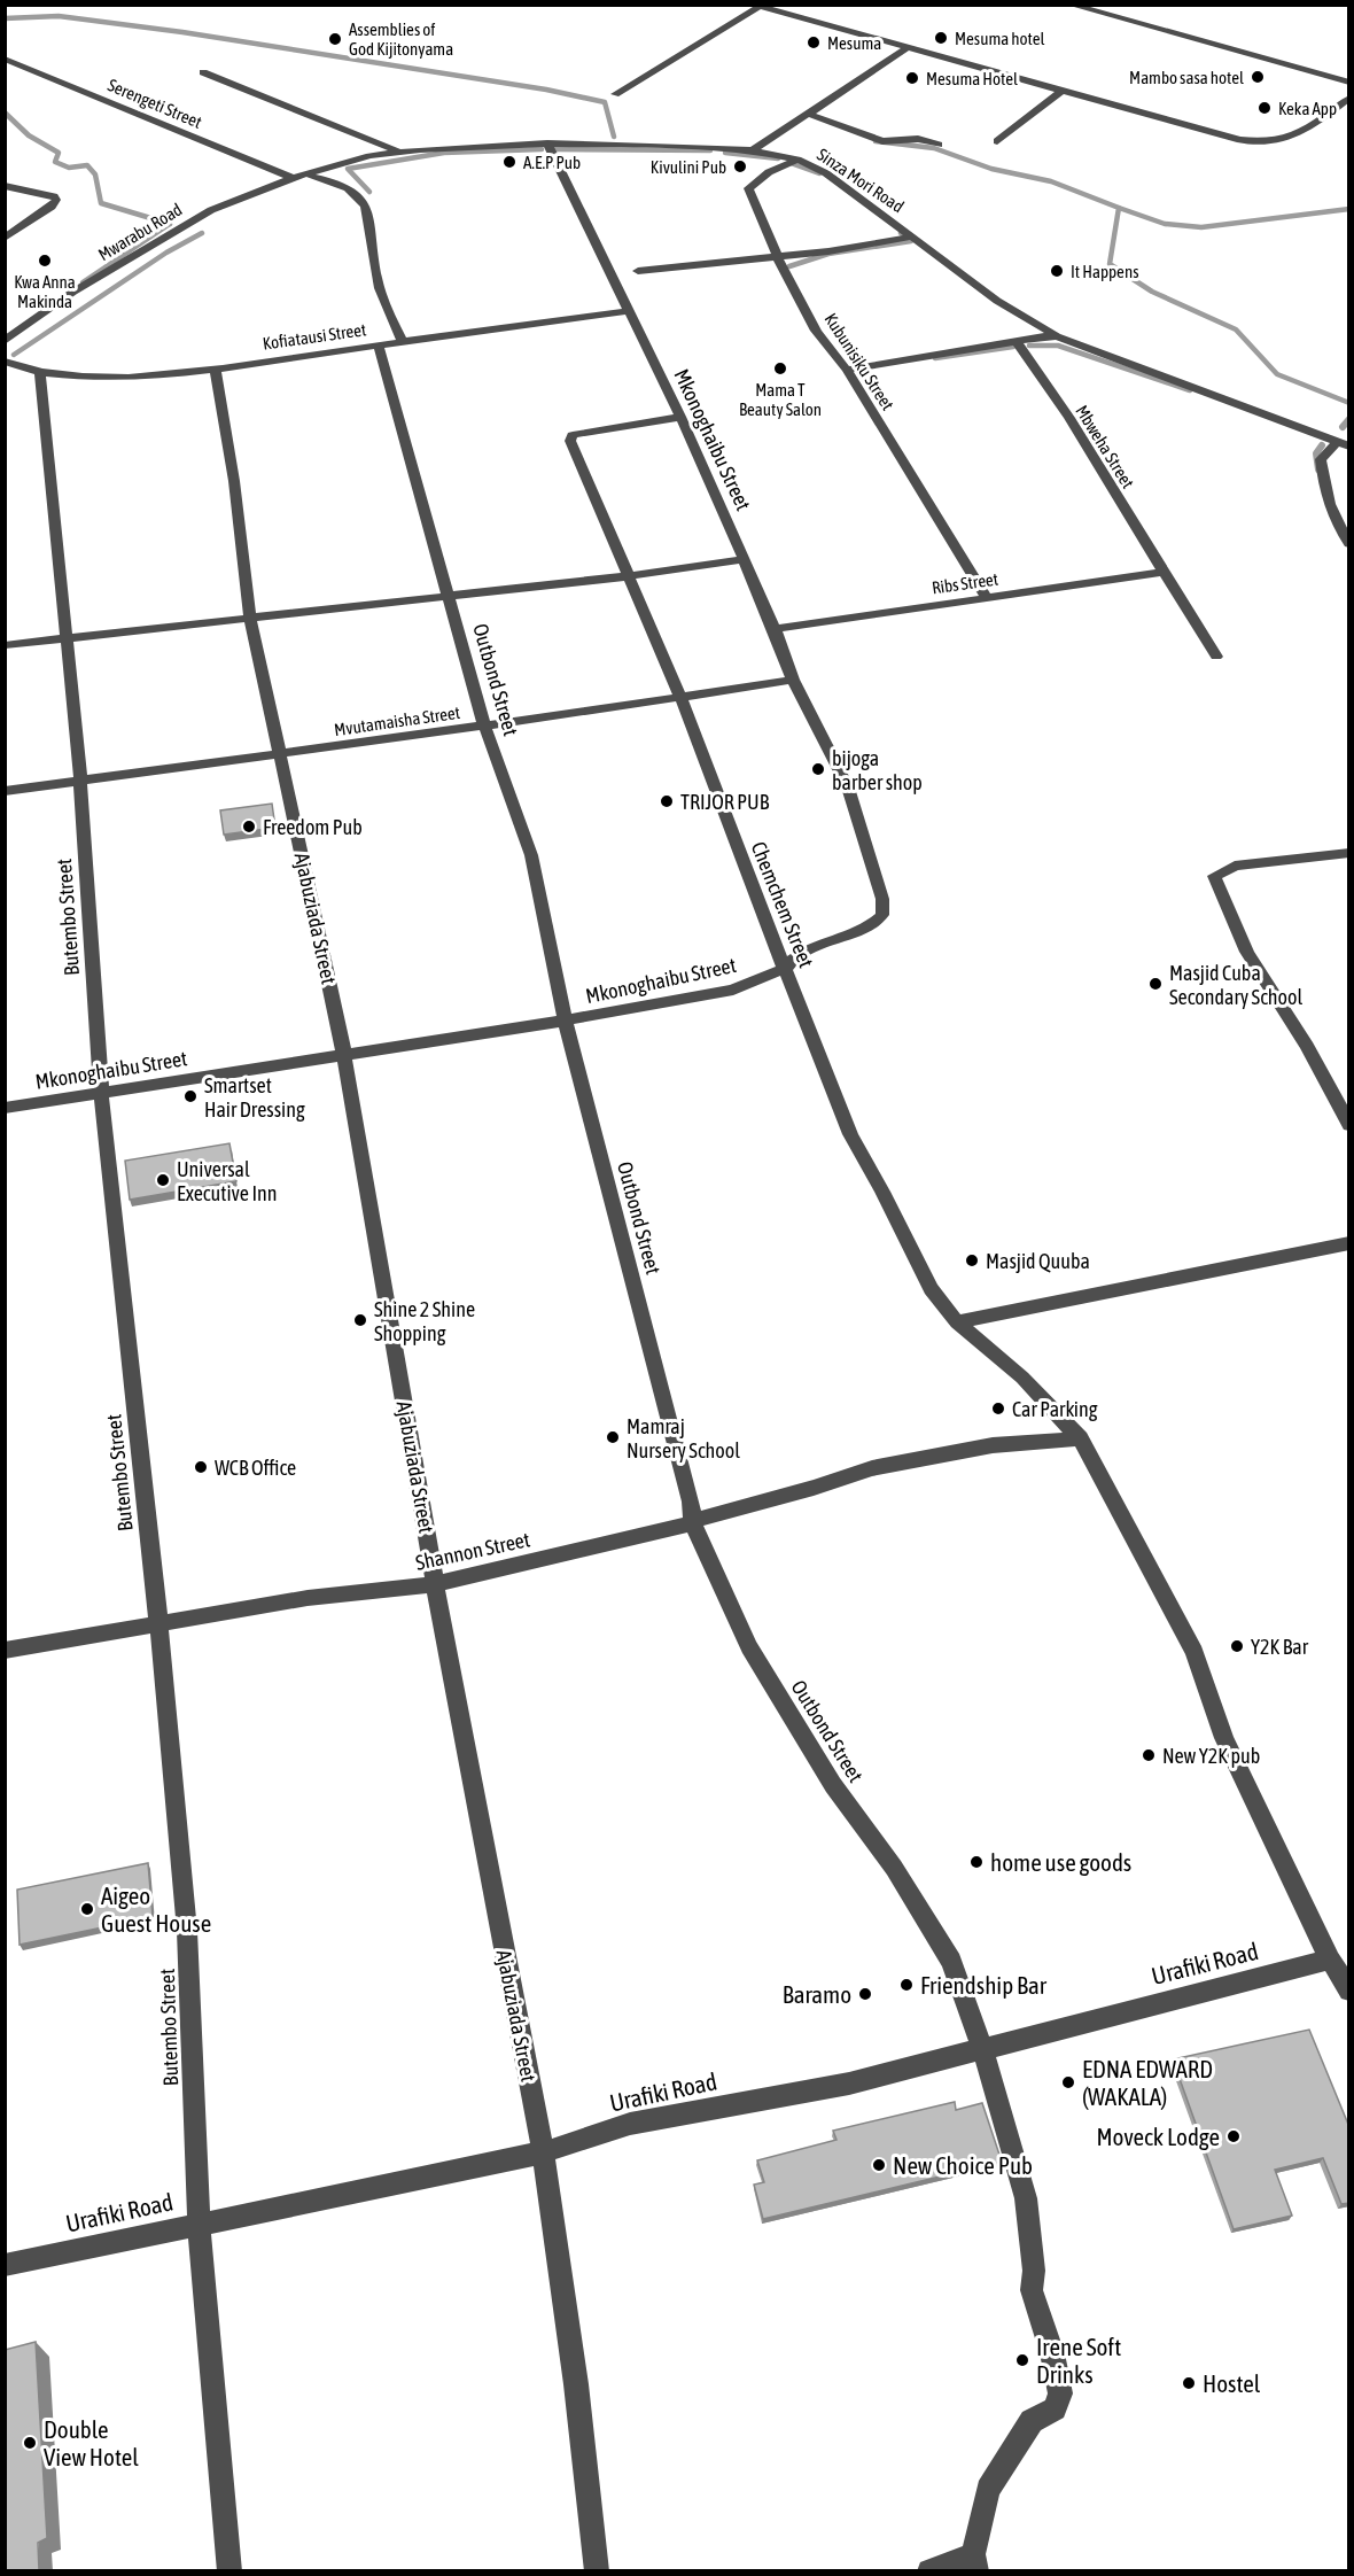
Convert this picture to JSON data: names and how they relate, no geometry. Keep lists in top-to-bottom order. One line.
{"streets":{"street":["Serengeti Street","Sinza Mori Road","Mwarabu Road","Kofiatausi Street","Kubunisiku Street","Mkonoghaibu Street","Mbweha Street","Ribs Street","Outbond Street","Mvutamaisha Street","Chemchem Street","Butembo Street","Ajabuziada Street","Shannon Street","Urafiki Road"]},"crossings":[["Serengeti Street","Sinza Mori Road"],["Serengeti Street","Mwarabu Road"],["Serengeti Street","Kofiatausi Street"],["Sinza Mori Road","Mwarabu Road"],["Sinza Mori Road","Kubunisiku Street"],["Sinza Mori Road","Mkonoghaibu Street"],["Kofiatausi Street","Mkonoghaibu Street"],["Kofiatausi Street","Outbond Street"],["Kofiatausi Street","Butembo Street"],["Kofiatausi Street","Ajabuziada Street"],["Kubunisiku Street","Ribs Street"],["Mkonoghaibu Street","Ribs Street"],["Mkonoghaibu Street","Outbond Street"],["Mkonoghaibu Street","Mvutamaisha Street"],["Mkonoghaibu Street","Chemchem Street"],["Mkonoghaibu Street","Butembo Street"],["Mkonoghaibu Street","Ajabuziada Street"],["Mbweha Street","Ribs Street"],["Outbond Street","Mvutamaisha Street"],["Outbond Street","Shannon Street"],["Outbond Street","Urafiki Road"],["Mvutamaisha Street","Chemchem Street"],["Mvutamaisha Street","Butembo Street"],["Mvutamaisha Street","Ajabuziada Street"],["Chemchem Street","Shannon Street"],["Chemchem Street","Urafiki Road"],["Butembo Street","Shannon Street"],["Butembo Street","Urafiki Road"],["Ajabuziada Street","Shannon Street"],["Ajabuziada Street","Urafiki Road"]],"places":["Mesuma hotel","Assemblies of God Kijitonyama","Mesuma","Mambo sasa hotel","Mesuma Hotel","Keka App","A.E.P Pub","Kivulini Pub","Kwa Anna Makinda","It Happens","Mama T Beauty Salon","bijoga barber shop","TRIJOR PUB","Freedom Pub","Masjid Cuba Secondary School","Smartset Hair Dressing","Universal Executive Inn","Masjid Quuba","Shine 2 Shine Shopping","Car Parking","Mamraj Nursery School","WCB Office","Y2K Bar","New Y2K pub","home use goods","Aigeo Guest House","Friendship Bar","Baramo","EDNA EDWARD (WAKALA)","Moveck Lodge","New Choice Pub","Irene Soft Drinks","Hostel","Double View Hotel"]}
